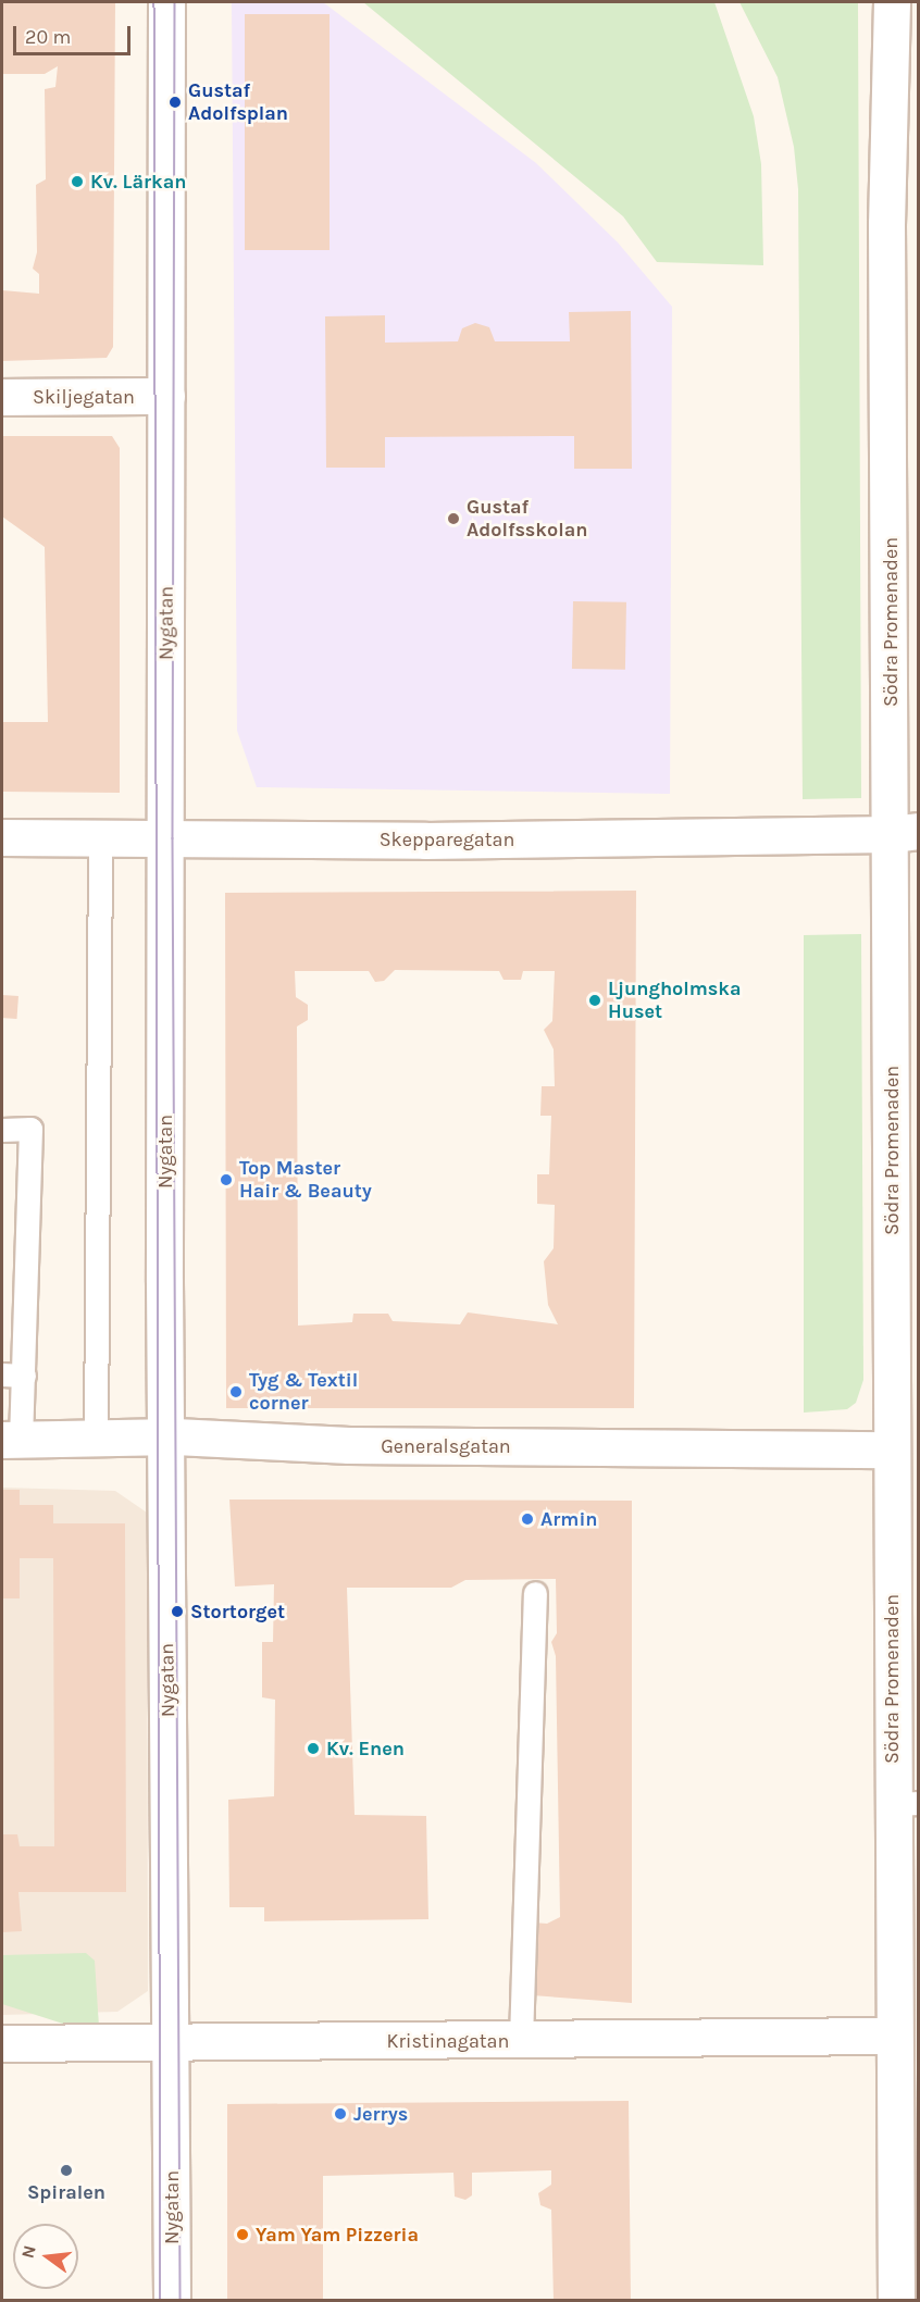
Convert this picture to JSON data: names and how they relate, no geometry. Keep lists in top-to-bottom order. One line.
{"streets":{"street":["Skiljegatan","Södra Promenaden","Nygatan","Skepparegatan","Generalsgatan","Kristinagatan"]},"crossings":[["Skiljegatan","Nygatan"],["Södra Promenaden","Skepparegatan"],["Södra Promenaden","Generalsgatan"],["Södra Promenaden","Kristinagatan"],["Nygatan","Skepparegatan"],["Nygatan","Generalsgatan"],["Nygatan","Kristinagatan"]],"places":["Gustaf Adolfsplan","Kv. Lärkan","Gustaf Adolfsskolan","Ljungholmska Huset","Top Master Hair & Beauty","Tyg & Textil corner","Armin","Stortorget","Kv. Enen","Jerrys","Spiralen","Yam Yam Pizzeria"],"scale_bar":"20 m","north":"left"}
